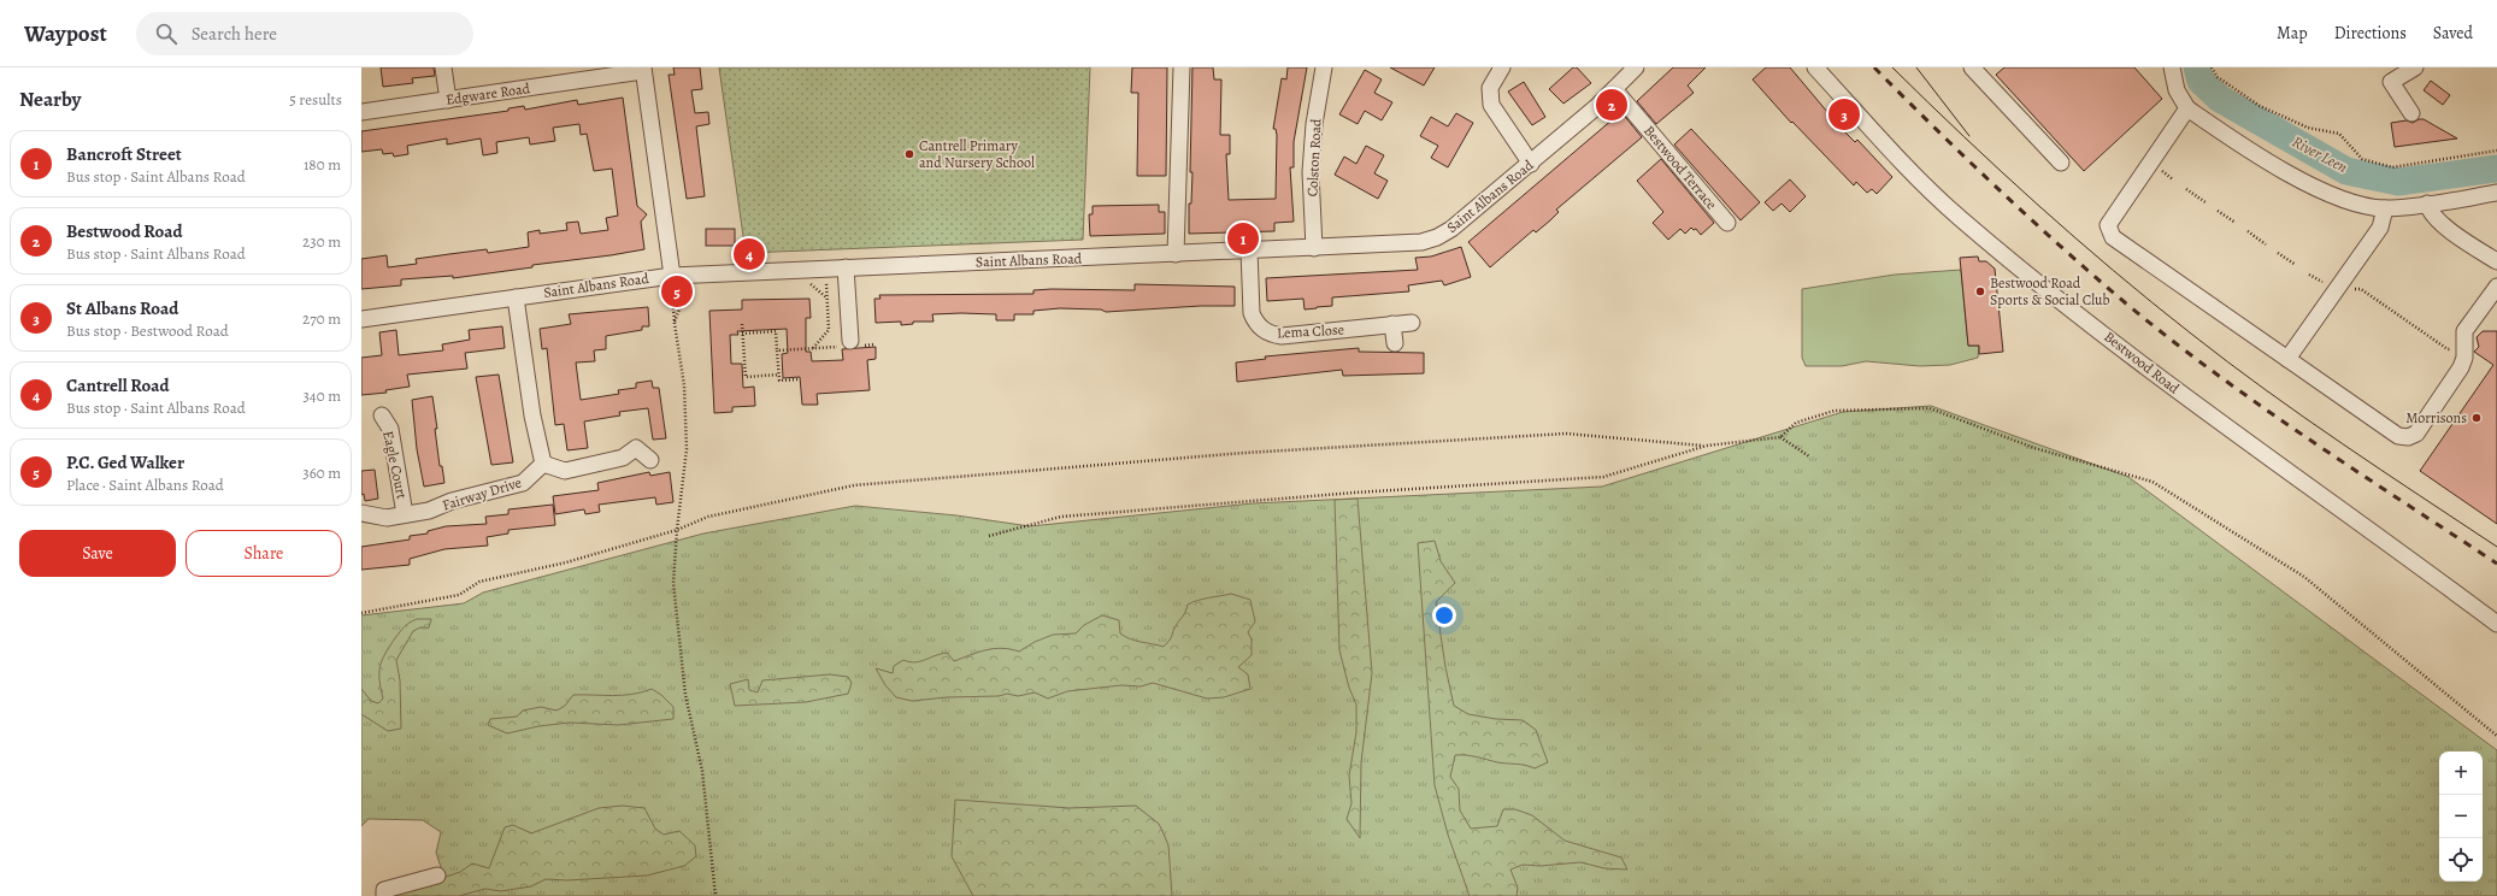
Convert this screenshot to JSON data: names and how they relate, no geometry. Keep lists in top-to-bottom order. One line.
{"streets":{"street":["Edgware Road","Colston Road","Bestwood Terrace","Saint Albans Road","Lema Close","Bestwood Road","Eagle Court","Fairway Drive"]},"crossings":[["Colston Road","Saint Albans Road"],["Bestwood Terrace","Saint Albans Road"],["Saint Albans Road","Lema Close"],["Eagle Court","Fairway Drive"]],"water":["River Leen"],"places":["Cantrell Primary and Nursery School","Bestwood Road Sports & Social Club","Morrisons"],"page":{"header":"Waypost","search":"Search here","nav":["Map","Directions","Saved"],"heading":["Nearby","5 results"],"pins":["2","3","1","4","5"],"list":[{"mark":"1","name":"Bancroft Street","note":"Bus stop · Saint Albans Road","value":"180 m"},{"mark":"2","name":"Bestwood Road","note":"Bus stop · Saint Albans Road","value":"230 m"},{"mark":"3","name":"St Albans Road","note":"Bus stop · Bestwood Road","value":"270 m"},{"mark":"4","name":"Cantrell Road","note":"Bus stop · Saint Albans Road","value":"340 m"},{"mark":"5","name":"P.C. Ged Walker","note":"Place · Saint Albans Road","value":"360 m"}],"buttons":["Save","Share"],"map_buttons":["+","−"]}}
